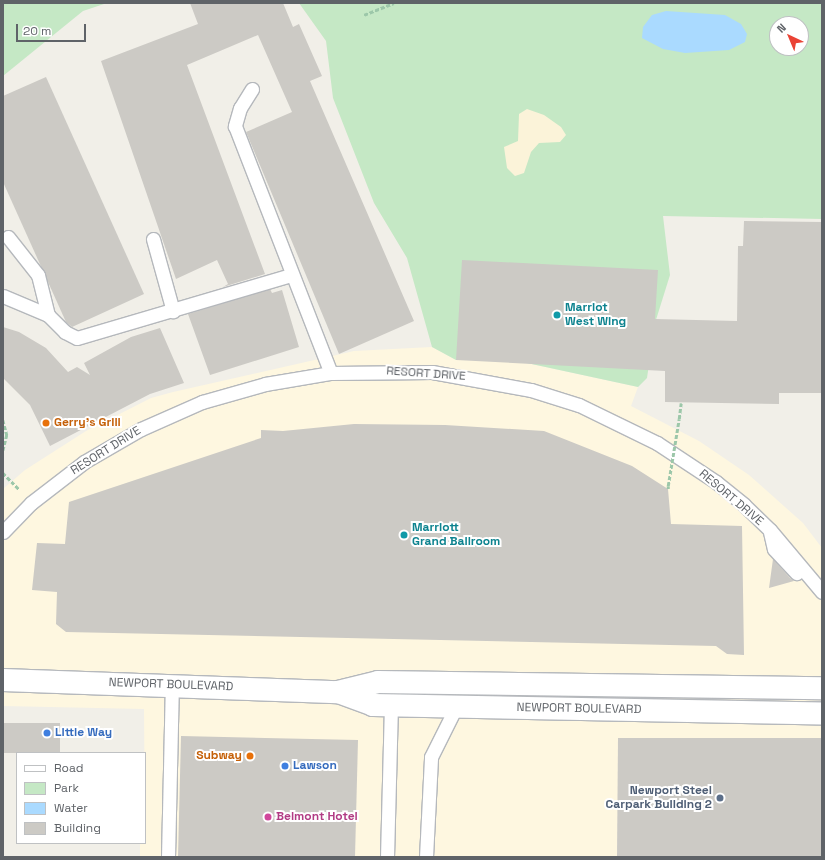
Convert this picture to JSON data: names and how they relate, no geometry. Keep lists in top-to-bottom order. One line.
{"streets":{"street":["NEWPORT BOULEVARD"],"lane":["RESORT DRIVE"]},"places":["Marriot West Wing","Gerry's Grill","Marriott Grand Ballroom","Little Way","Subway","Lawson","Newport Steel Carpark Building 2","Belmont Hotel"],"legend":["Road","Park","Water","Building"],"scale_bar":"20 m","north":"top left"}
